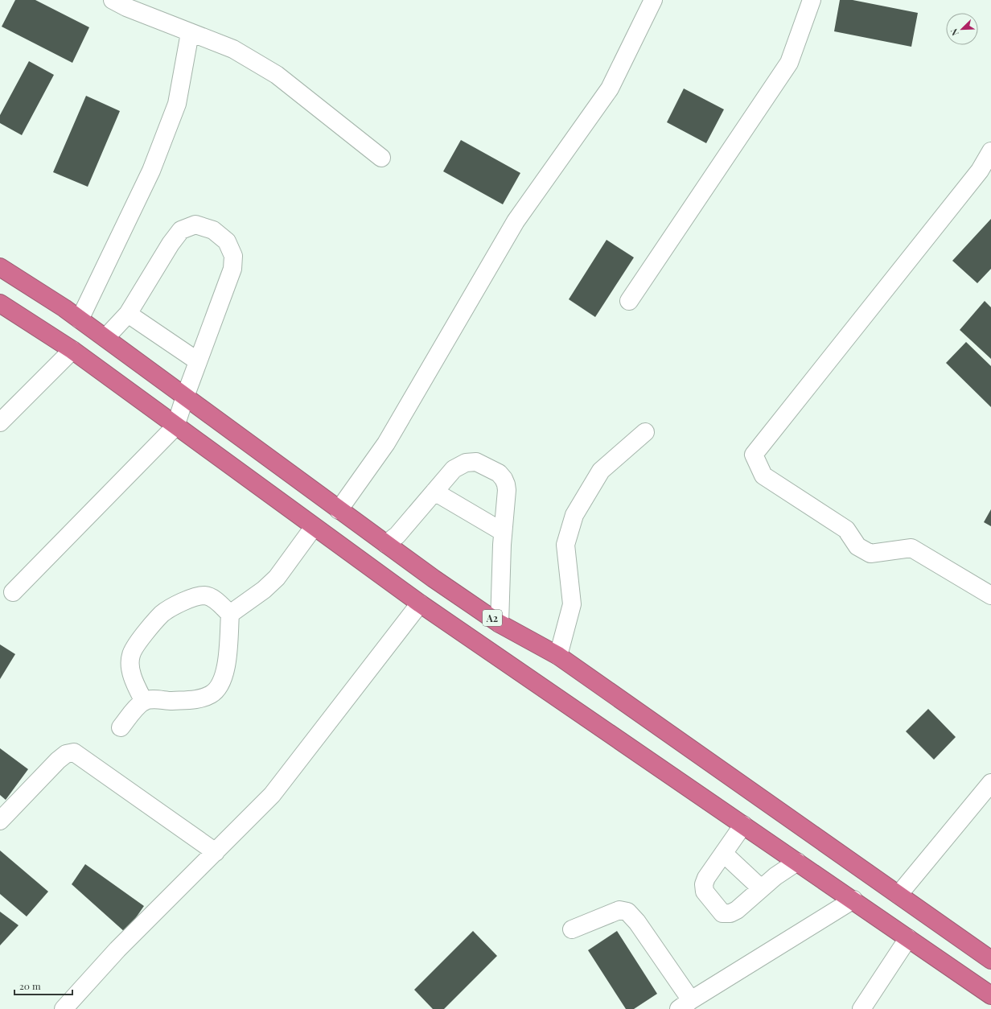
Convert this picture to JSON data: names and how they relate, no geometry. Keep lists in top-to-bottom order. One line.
{"streets":{"highway":["A2"]},"scale_bar":"20 m","north":"bottom left"}
